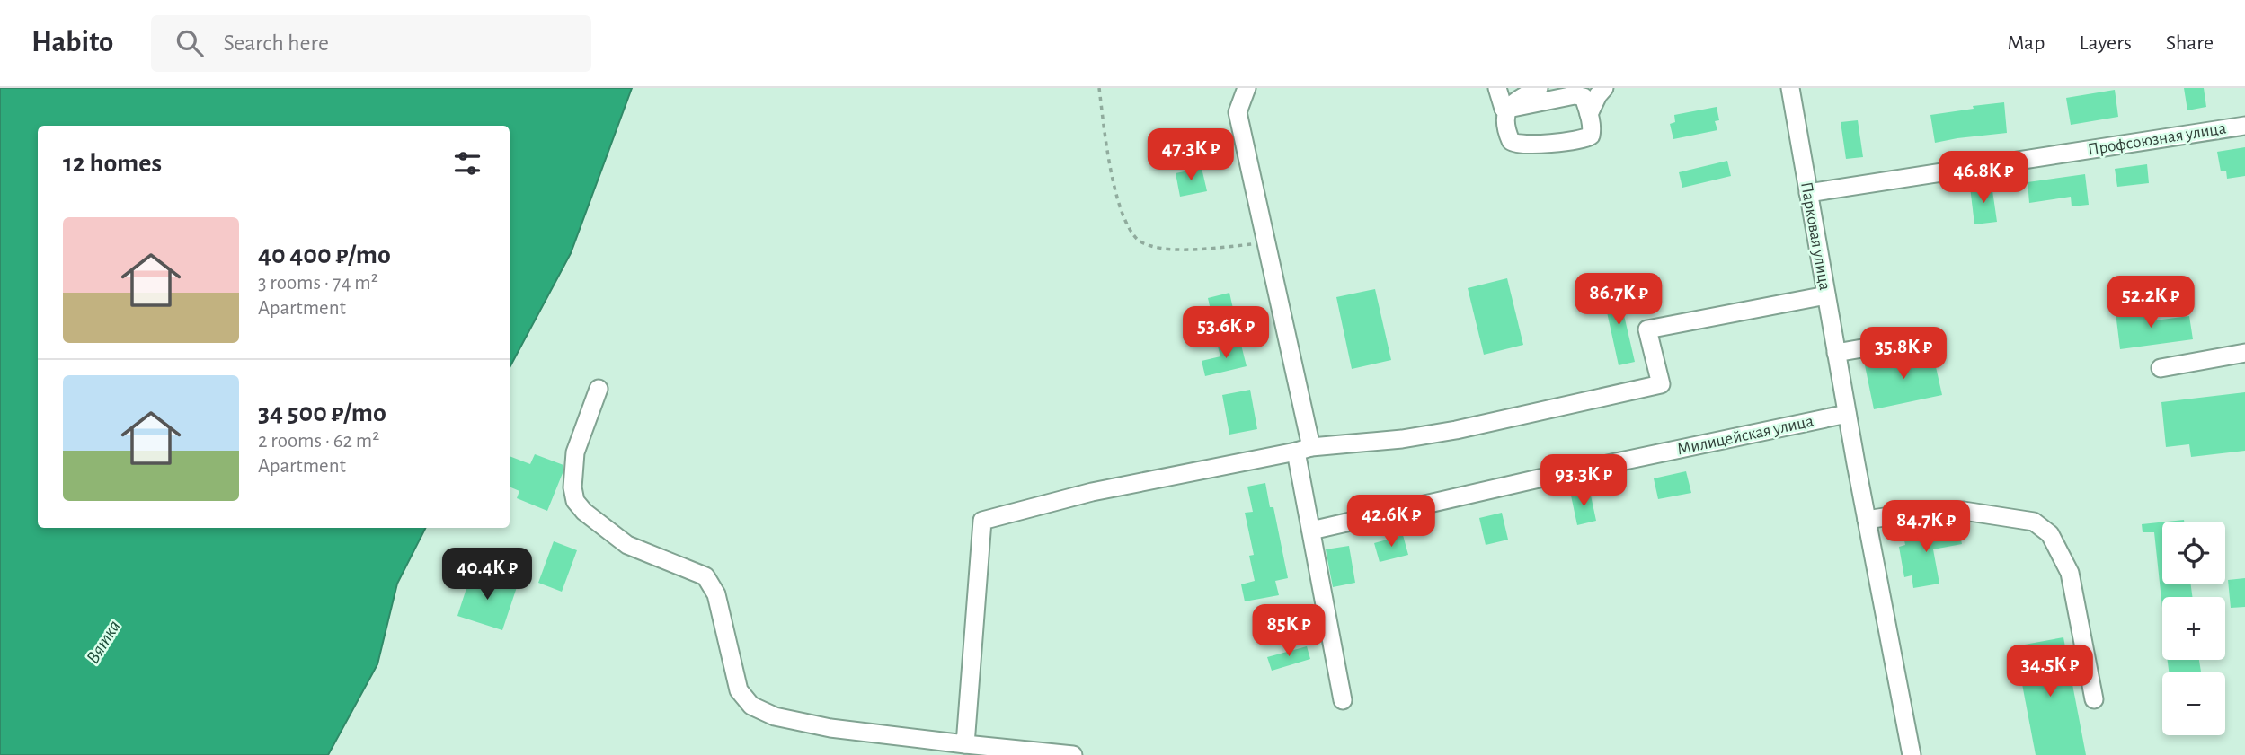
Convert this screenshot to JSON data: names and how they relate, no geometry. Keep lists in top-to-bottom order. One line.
{"streets":{"street":["Профсоюзная улица","Парковая улица","Милицейская улица"]},"crossings":[["Профсоюзная улица","Парковая улица"],["Парковая улица","Милицейская улица"]],"water":["Вятка"],"page":{"header":"Habito","search":"Search here","nav":["Map","Layers","Share"],"heading":"12 homes","price":["47.3K ₽","46.8K ₽","86.7K ₽","52.2K ₽","53.6K ₽","35.8K ₽","93.3K ₽","42.6K ₽","84.7K ₽","40.4K ₽","85K ₽","34.5K ₽"],"list":[{"name":"40 400 ₽/mo","note":"3 rooms · 74 m² · Apartment"},{"name":"34 500 ₽/mo","note":"2 rooms · 62 m² · Apartment"}],"map_buttons":["+","−"]}}
